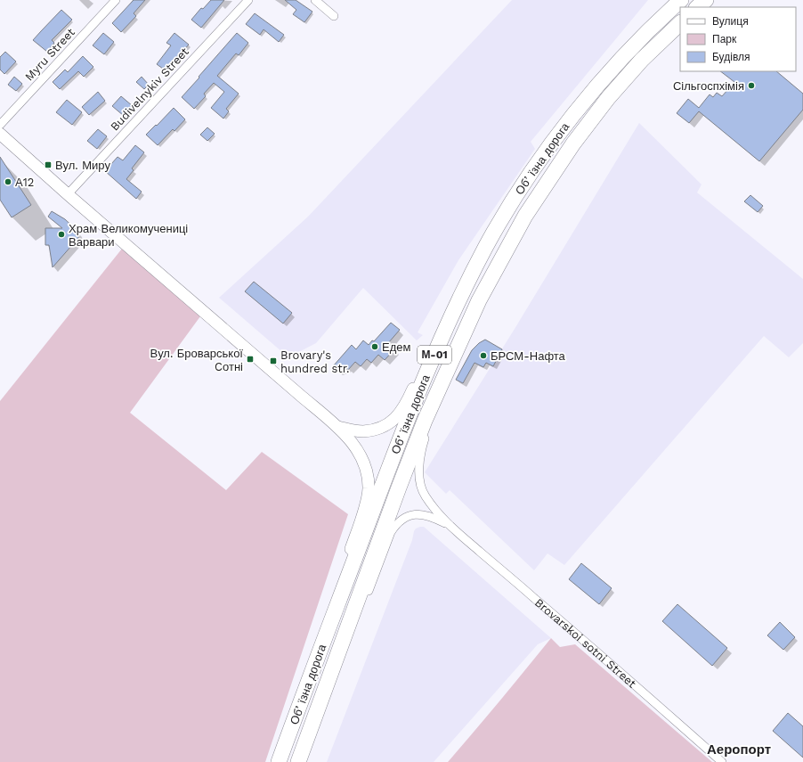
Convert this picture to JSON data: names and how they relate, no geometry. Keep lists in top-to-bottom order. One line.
{"streets":{"highway":["Обʼїзна дорога","М-01"],"street":["Myru Street","Budivelnykiv Street","Brovarskoi sotni Street"]},"crossings":[["Обʼїзна дорога","Brovarskoi sotni Street"]],"districts":["Аеропорт"],"places":{"other":["Сільгоспхімія","А12","Храм Великомучениці Варвари","Едем","БРСМ-Нафта"],"transit":["Вул. Миру","Вул. Броварської Cотні","Brovary's hundred str."]},"legend":["Вулиця","Парк","Будівля"]}
